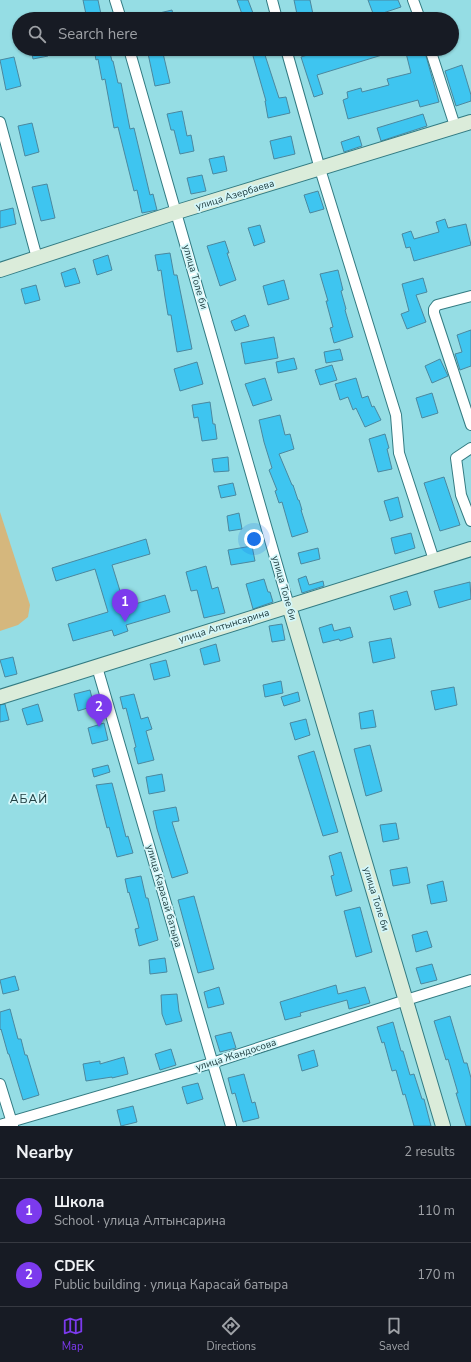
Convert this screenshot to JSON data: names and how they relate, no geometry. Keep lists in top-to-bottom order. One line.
{"streets":{"street":["улица Азербаева","улица Толе би","улица Алтынсарина","улица Карасай батыра","улица Жандосова"]},"crossings":[["улица Азербаева","улица Толе би"],["улица Толе би","улица Алтынсарина"],["улица Толе би","улица Жандосова"],["улица Алтынсарина","улица Карасай батыра"],["улица Карасай батыра","улица Жандосова"]],"districts":["АБАЙ"],"page":{"search":"Search here","pins":["1","2"],"heading":["Nearby","2 results"],"list":[{"mark":"1","name":"Школа","note":"School · улица Алтынсарина","value":"110 m"},{"mark":"2","name":"CDEK","note":"Public building · улица Карасай батыра","value":"170 m"}],"nav":["Map","Directions","Saved"]}}
